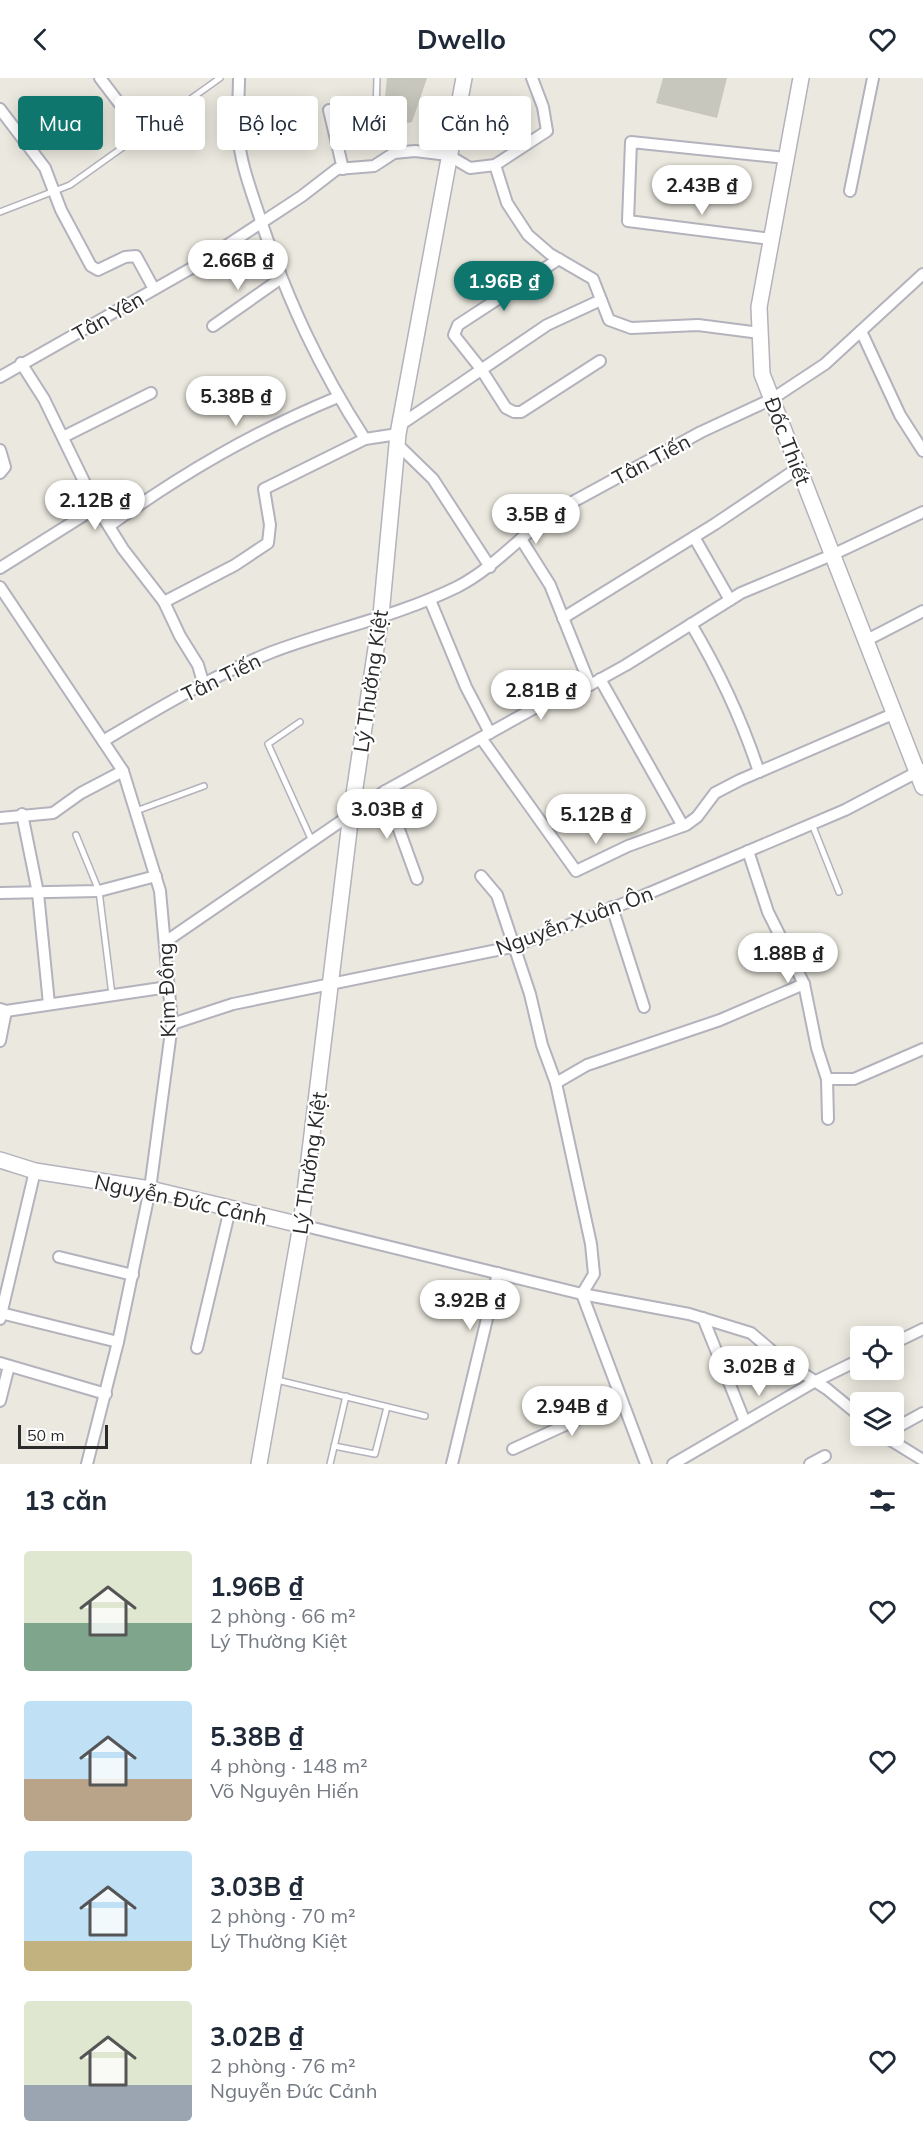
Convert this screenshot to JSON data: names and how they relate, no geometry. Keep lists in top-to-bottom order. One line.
{"streets":{"street":["Tân Yên","Đốc Thiết","Tân Tiến","Lý Thường Kiệt","Nguyễn Xuân Ôn","Kim Đồng","Nguyễn Đức Cảnh"]},"crossings":[["Tân Yên","Lý Thường Kiệt"],["Đốc Thiết","Tân Tiến"],["Đốc Thiết","Nguyễn Xuân Ôn"],["Tân Tiến","Lý Thường Kiệt"],["Tân Tiến","Kim Đồng"],["Lý Thường Kiệt","Nguyễn Xuân Ôn"],["Lý Thường Kiệt","Nguyễn Đức Cảnh"],["Nguyễn Xuân Ôn","Kim Đồng"],["Kim Đồng","Nguyễn Đức Cảnh"]],"scale_bar":"50 m","page":{"header":"Dwello","chip":["Mua","Thuê","Bộ lọc","Mới","Căn hộ"],"price":["2.43B ₫","2.66B ₫","1.96B ₫","5.38B ₫","2.12B ₫","3.5B ₫","2.81B ₫","3.03B ₫","5.12B ₫","1.88B ₫","3.92B ₫","3.02B ₫","2.94B ₫"],"scale":"50 m","heading":"13 căn","list":[{"name":"1.96B ₫","note":"2 phòng · 66 m² · Lý Thường Kiệt"},{"name":"5.38B ₫","note":"4 phòng · 148 m² · Võ Nguyên Hiến"},{"name":"3.03B ₫","note":"2 phòng · 70 m² · Lý Thường Kiệt"},{"name":"3.02B ₫","note":"2 phòng · 76 m² · Nguyễn Đức Cảnh"}]}}
